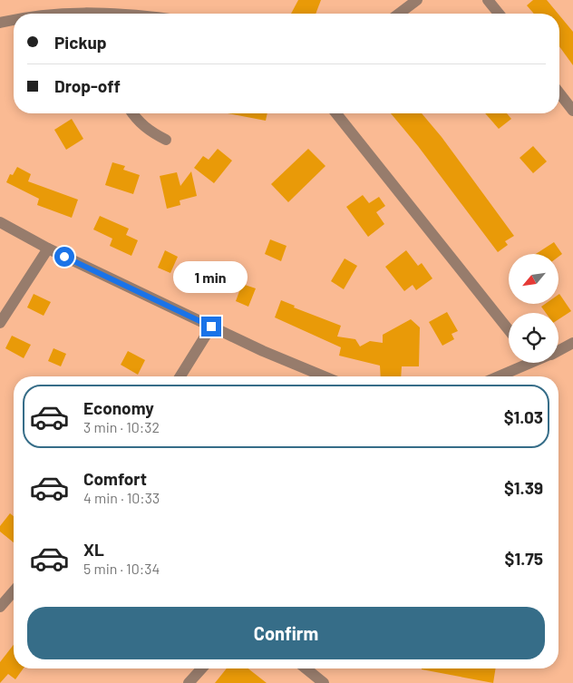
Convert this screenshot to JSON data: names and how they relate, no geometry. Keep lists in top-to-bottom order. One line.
{"north":"bottom left","page":{"banner":["Pickup","Drop-off"],"bubble":"1 min","list":[{"name":"Economy","note":"3 min · 10:32","value":"$1.03"},{"name":"Comfort","note":"4 min · 10:33","value":"$1.39"},{"name":"XL","note":"5 min · 10:34","value":"$1.75"}],"buttons":"Confirm"}}
